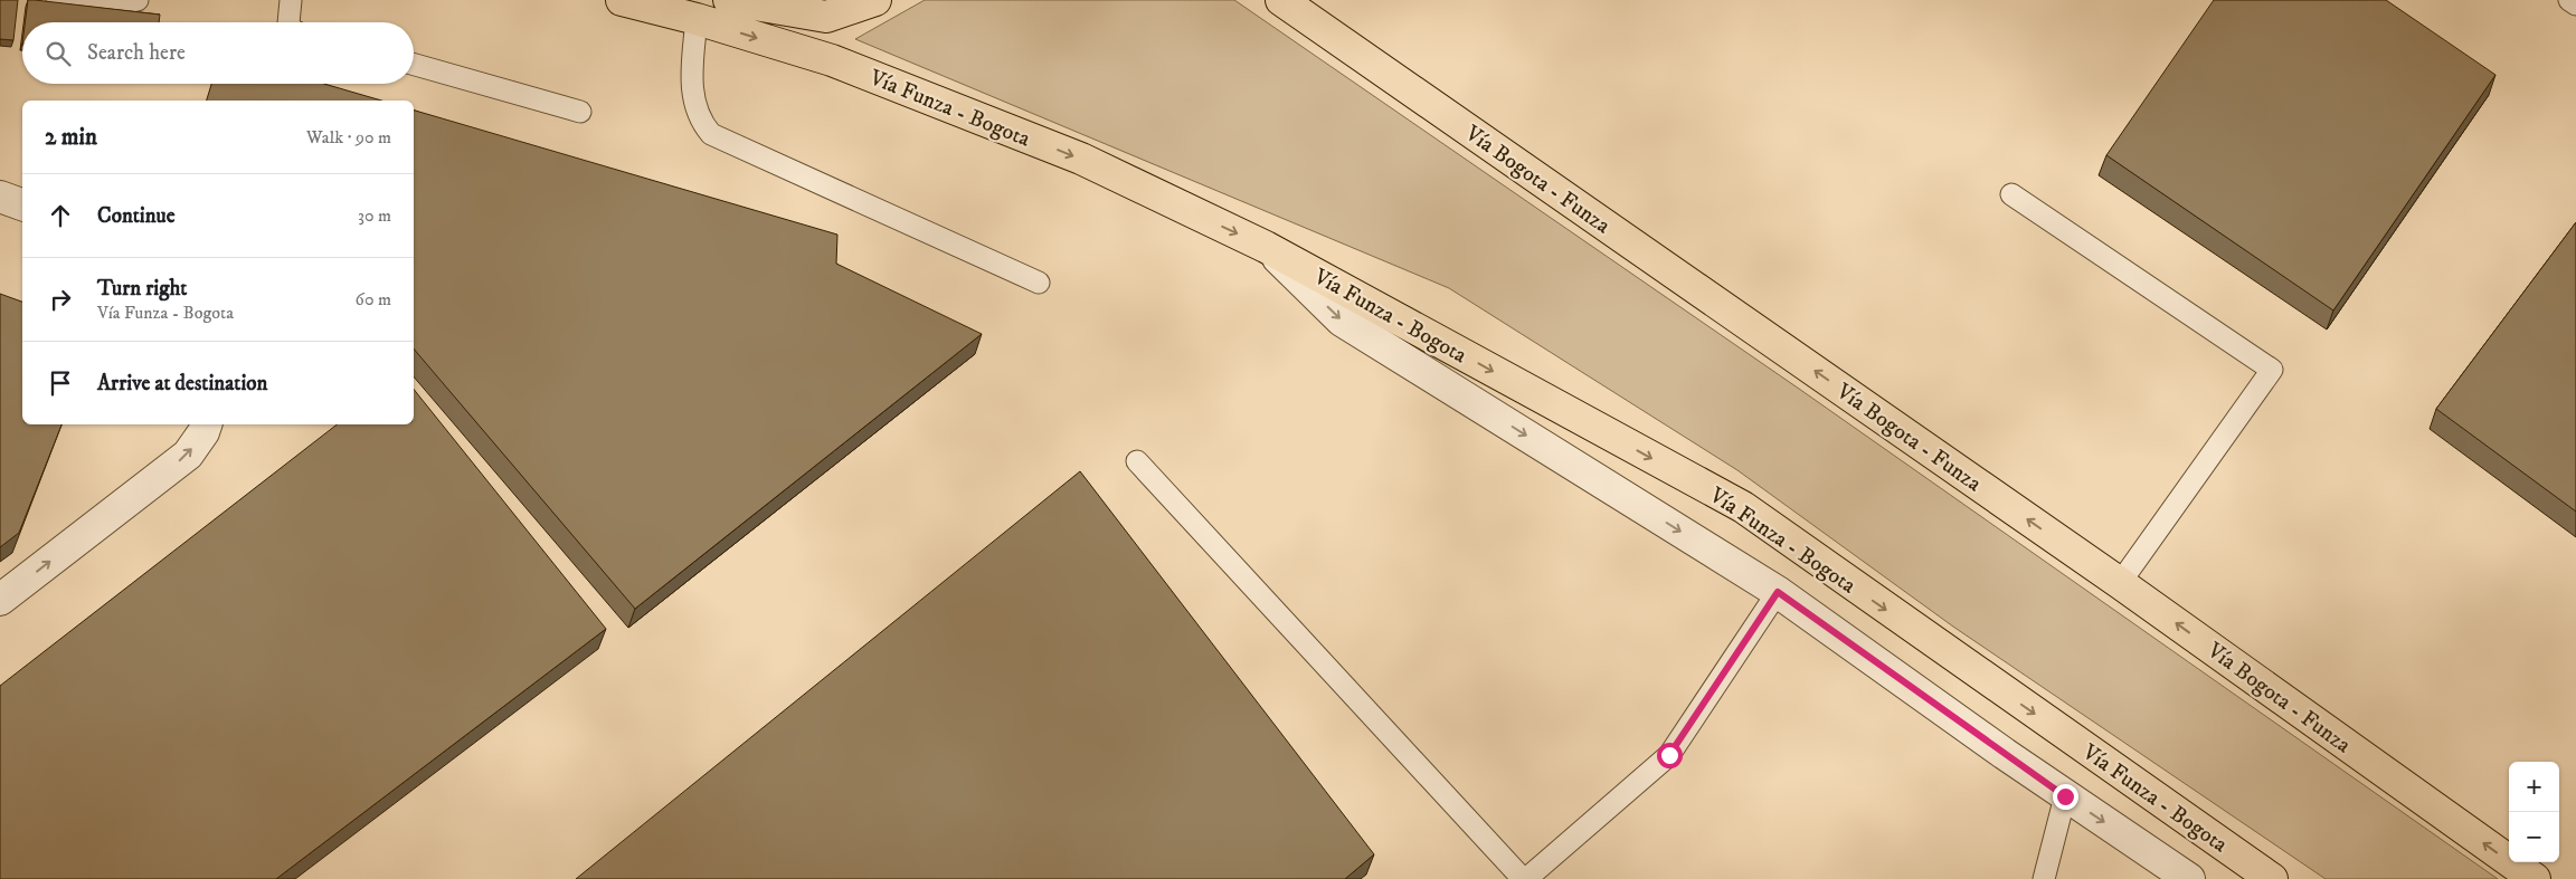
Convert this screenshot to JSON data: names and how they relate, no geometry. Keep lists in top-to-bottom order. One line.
{"streets":{"main road":["Vía Funza - Bogota","Vía Bogota - Funza"]},"one_way":["Vía Funza - Bogota","Vía Bogota - Funza"],"page":{"search":"Search here","heading":["2 min","Walk · 90 m"],"list":[["Continue","30 m"],["Turn right","Vía Funza - Bogota","60 m"],"Arrive at destination"],"map_buttons":["+","−"]}}
